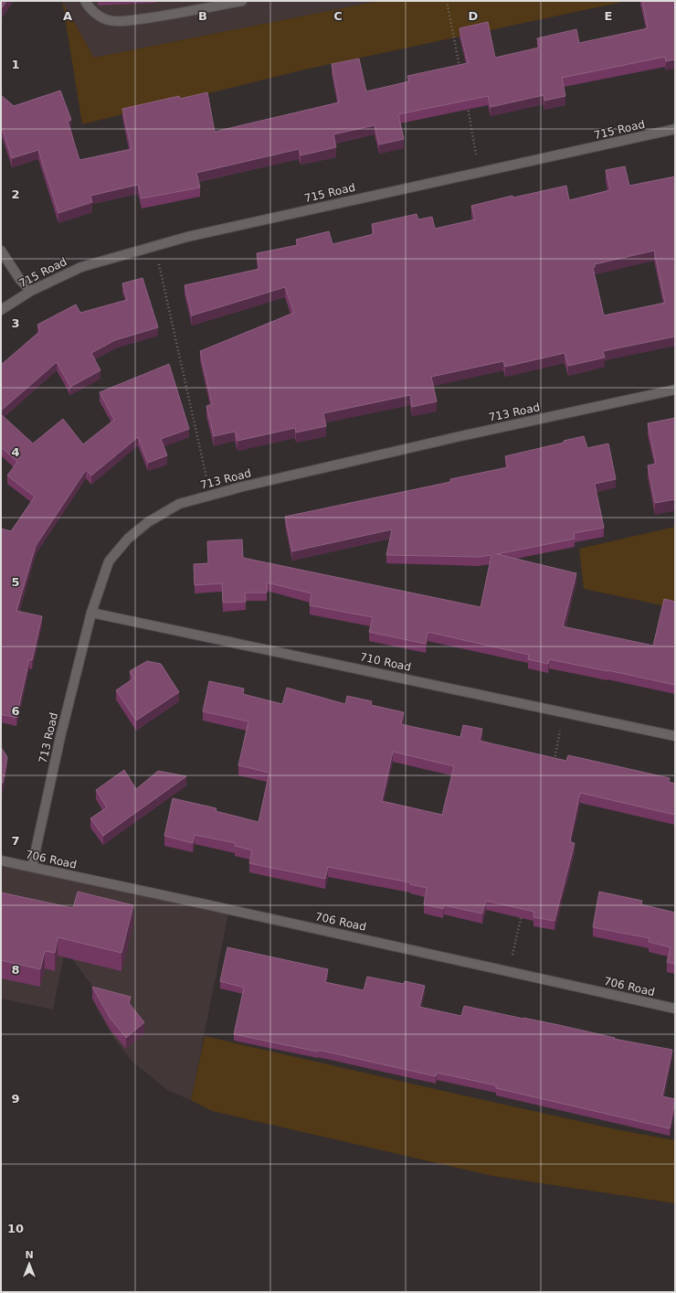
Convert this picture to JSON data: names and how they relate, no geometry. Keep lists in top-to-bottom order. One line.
{"streets":{"street":["715 Road","713 Road","710 Road","706 Road"]},"crossings":[["713 Road","710 Road"],["713 Road","706 Road"]],"north":"top","grid":{"columns":["A","B","C","D","E"],"rows":["1","2","3","4","5","6","7","8","9","10"]}}
